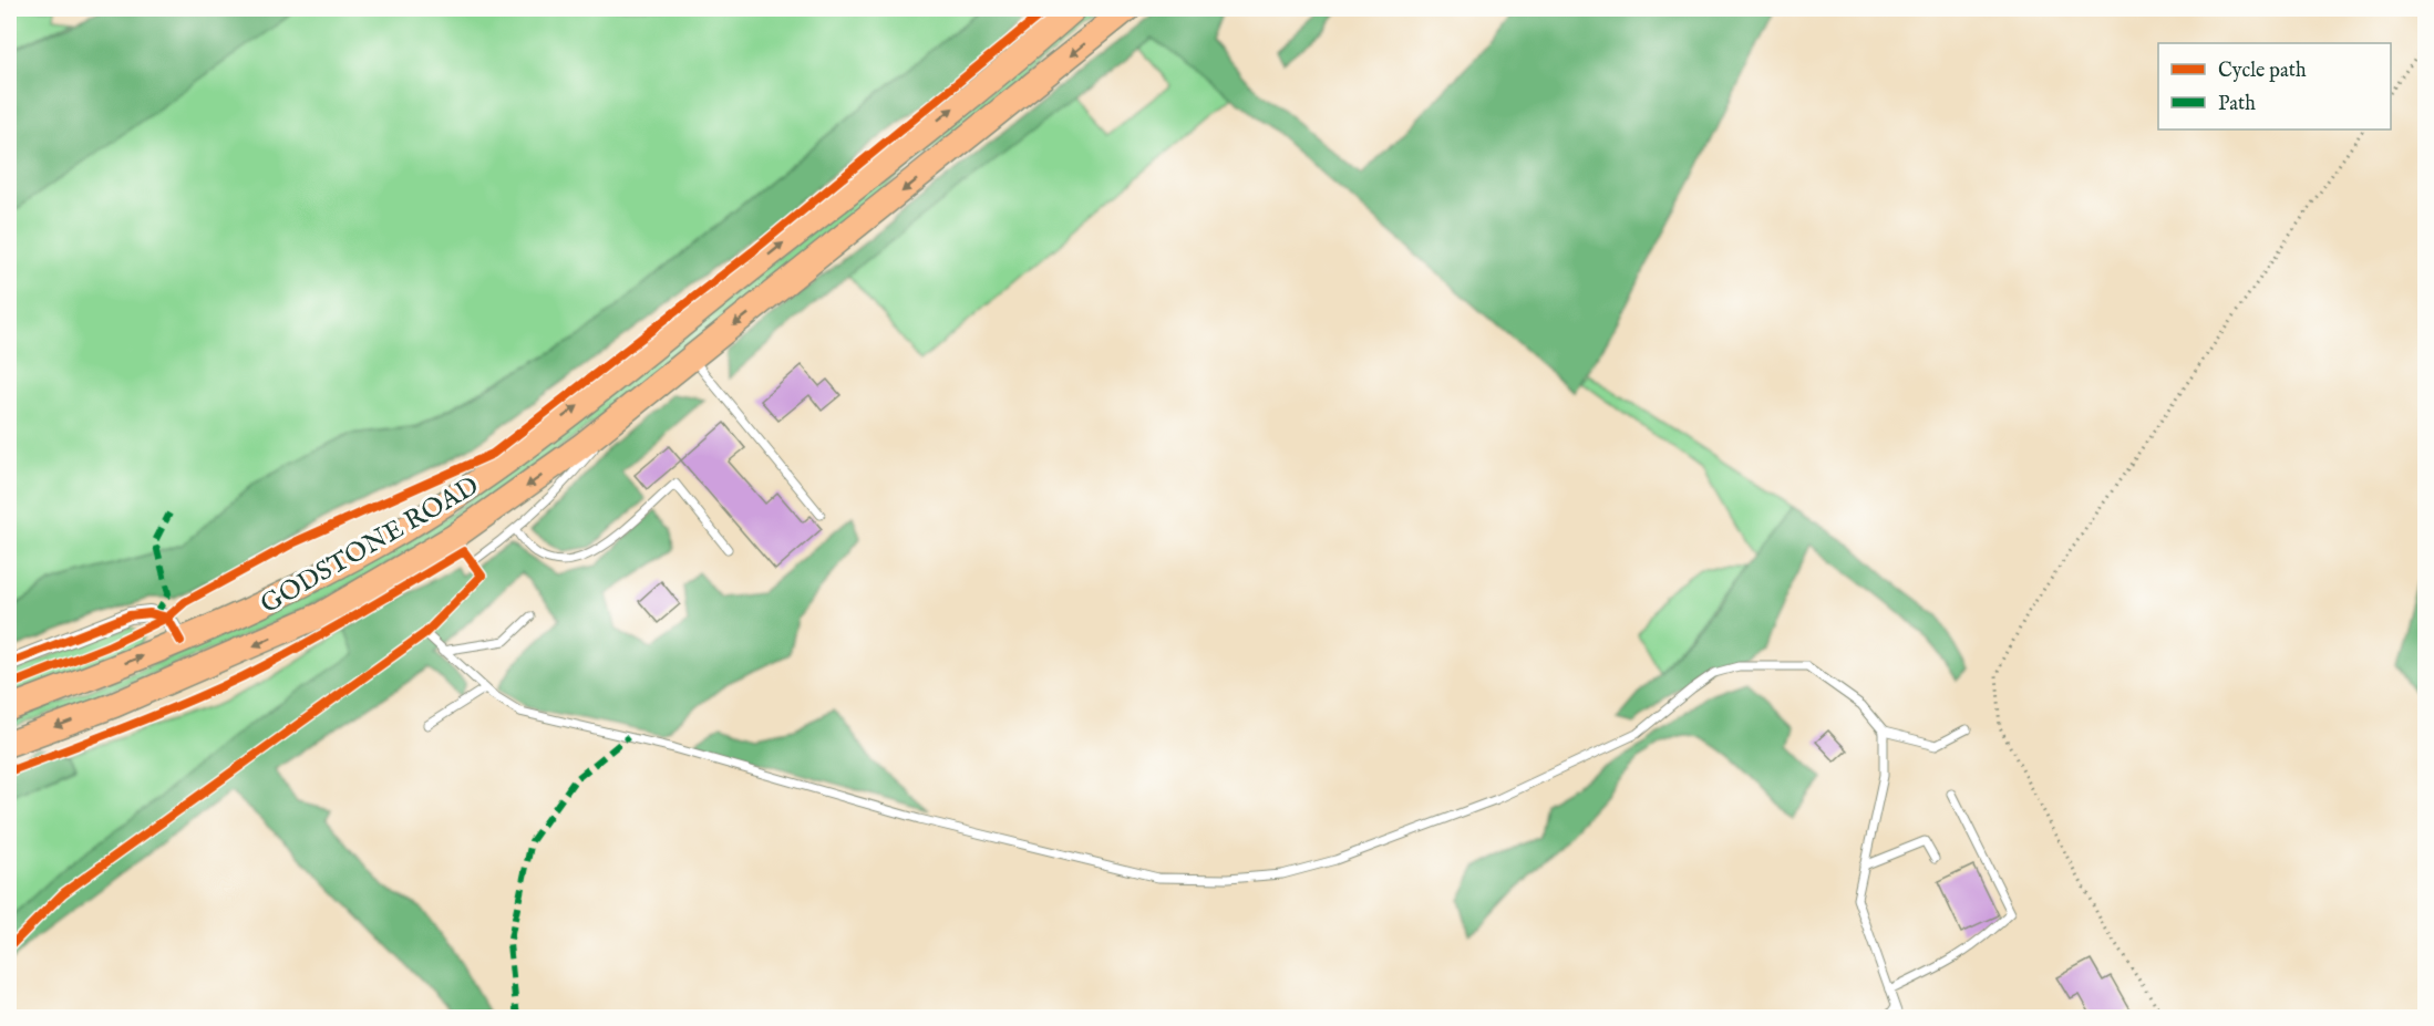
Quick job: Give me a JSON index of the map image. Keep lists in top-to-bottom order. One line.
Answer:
{"streets":{"highway":["GODSTONE ROAD"]},"legend":["Cycle path","Path"]}
